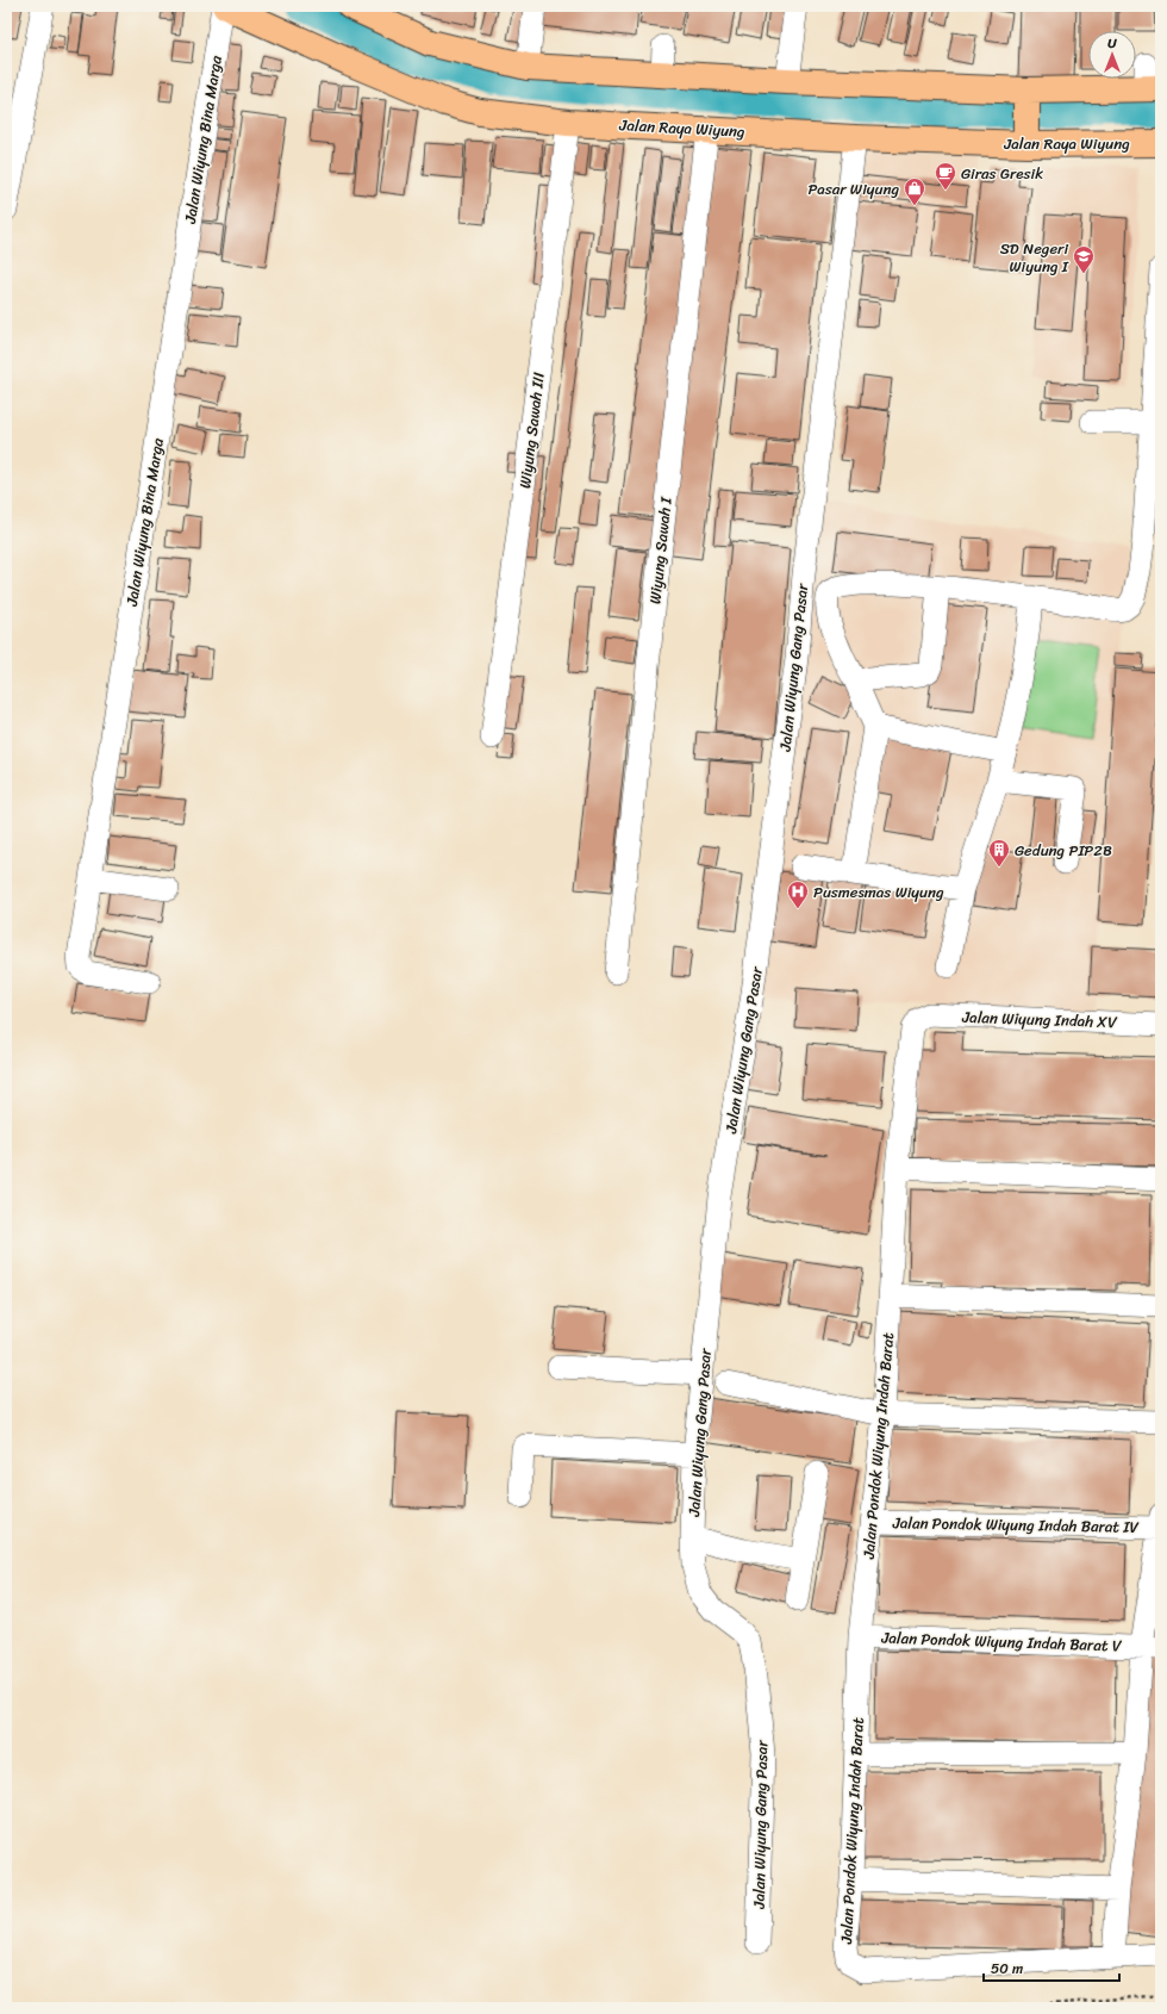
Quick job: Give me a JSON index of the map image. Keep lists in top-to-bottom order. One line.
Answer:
{"streets":{"main road":["Jalan Raya Wiyung"],"street":["Jalan Wiyung Bina Marga","Wiyung Sawah III","Wiyung Sawah I","Jalan Wiyung Gang Pasar","Jalan Wiyung Indah XV","Jalan Pondok Wiyung Indah Barat","Jalan Pondok Wiyung Indah Barat IV","Jalan Pondok Wiyung Indah Barat V"]},"crossings":[["Jalan Raya Wiyung","Jalan Wiyung Bina Marga"],["Jalan Raya Wiyung","Wiyung Sawah III"],["Jalan Raya Wiyung","Wiyung Sawah I"],["Jalan Raya Wiyung","Jalan Wiyung Gang Pasar"],["Jalan Wiyung Indah XV","Jalan Pondok Wiyung Indah Barat"],["Jalan Pondok Wiyung Indah Barat","Jalan Pondok Wiyung Indah Barat IV"],["Jalan Pondok Wiyung Indah Barat","Jalan Pondok Wiyung Indah Barat V"]],"places":{"cafe":["Giras Gresik"],"shop":["Pasar Wiyung"],"school or university":["SD Negeri Wiyung I"],"building":["Gedung PIP2B"],"hospital":["Pusmesmas Wiyung"]},"scale_bar":"50 m","north":"top"}
